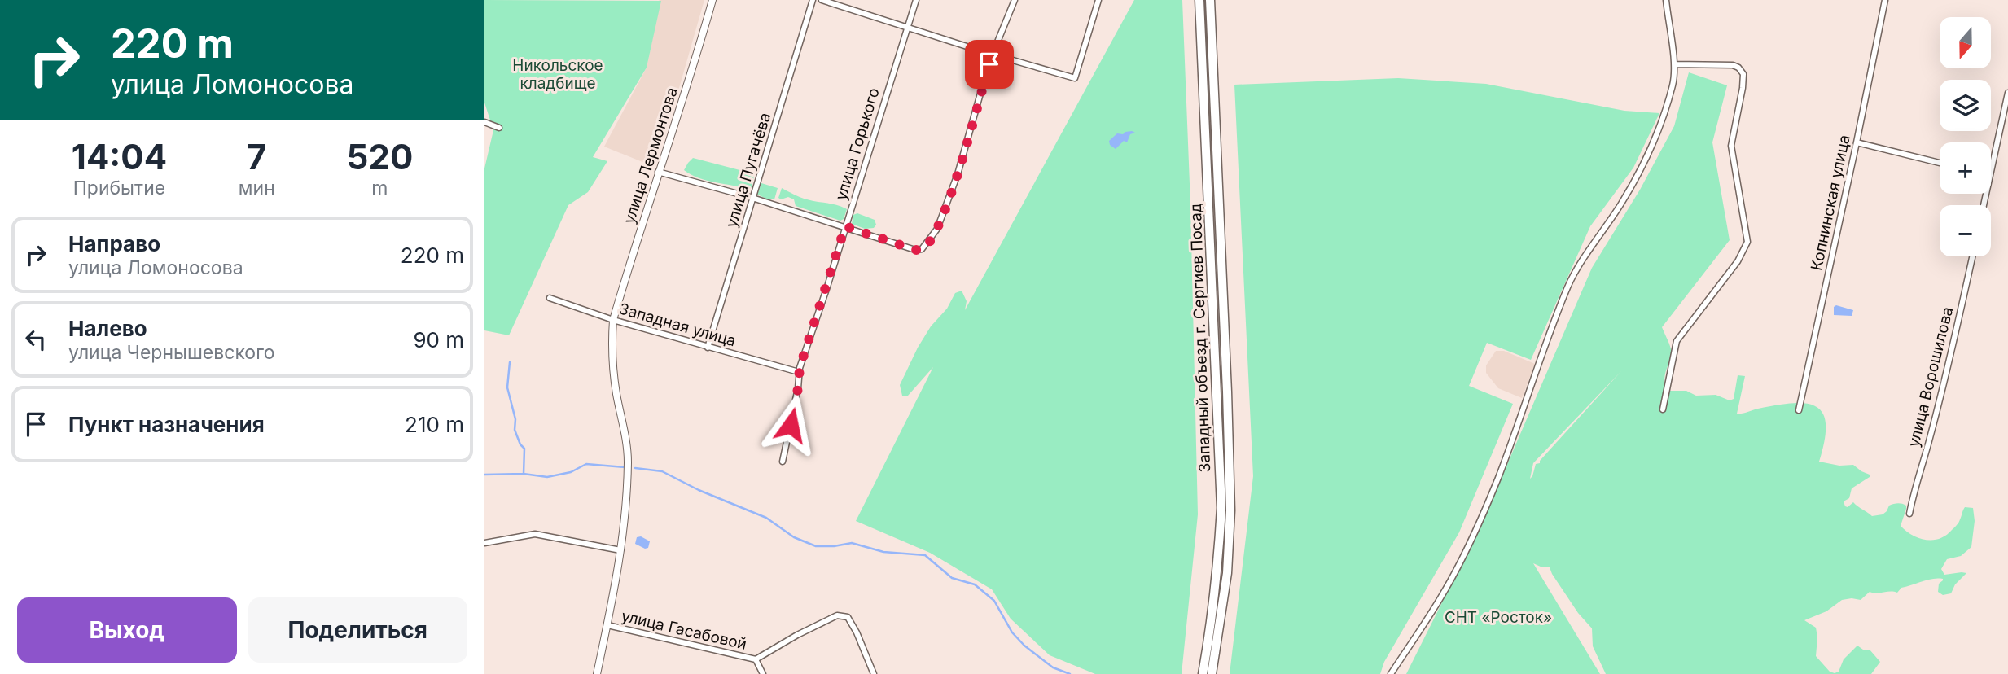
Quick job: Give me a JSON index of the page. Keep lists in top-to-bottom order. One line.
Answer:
{"streets":{"main road":["Западный объезд г. Сергиев Посад"],"street":["улица Горького","улица Лермонтова","улица Пугачёва","Копнинская улица","Западная улица","улица Ворошилова","улица Гасабовой"]},"crossings":[["улица Горького","Западная улица"],["улица Лермонтова","Западная улица"],["улица Лермонтова","улица Гасабовой"],["улица Пугачёва","Западная улица"]],"parks":["Никольское кладбище","СНТ «Росток»"],"north":"bottom","page":{"turn":["220 m","улица Ломоносова"],"map_buttons":["+","−"],"eta":["14:04","Прибытие","7","мин","520","m"],"list":[{"name":"Направо","note":"улица Ломоносова","value":"220 m"},{"name":"Налево","note":"улица Чернышевского","value":"90 m"},{"name":"Пункт назначения","value":"210 m"}],"buttons":["Выход","Поделиться"]}}
